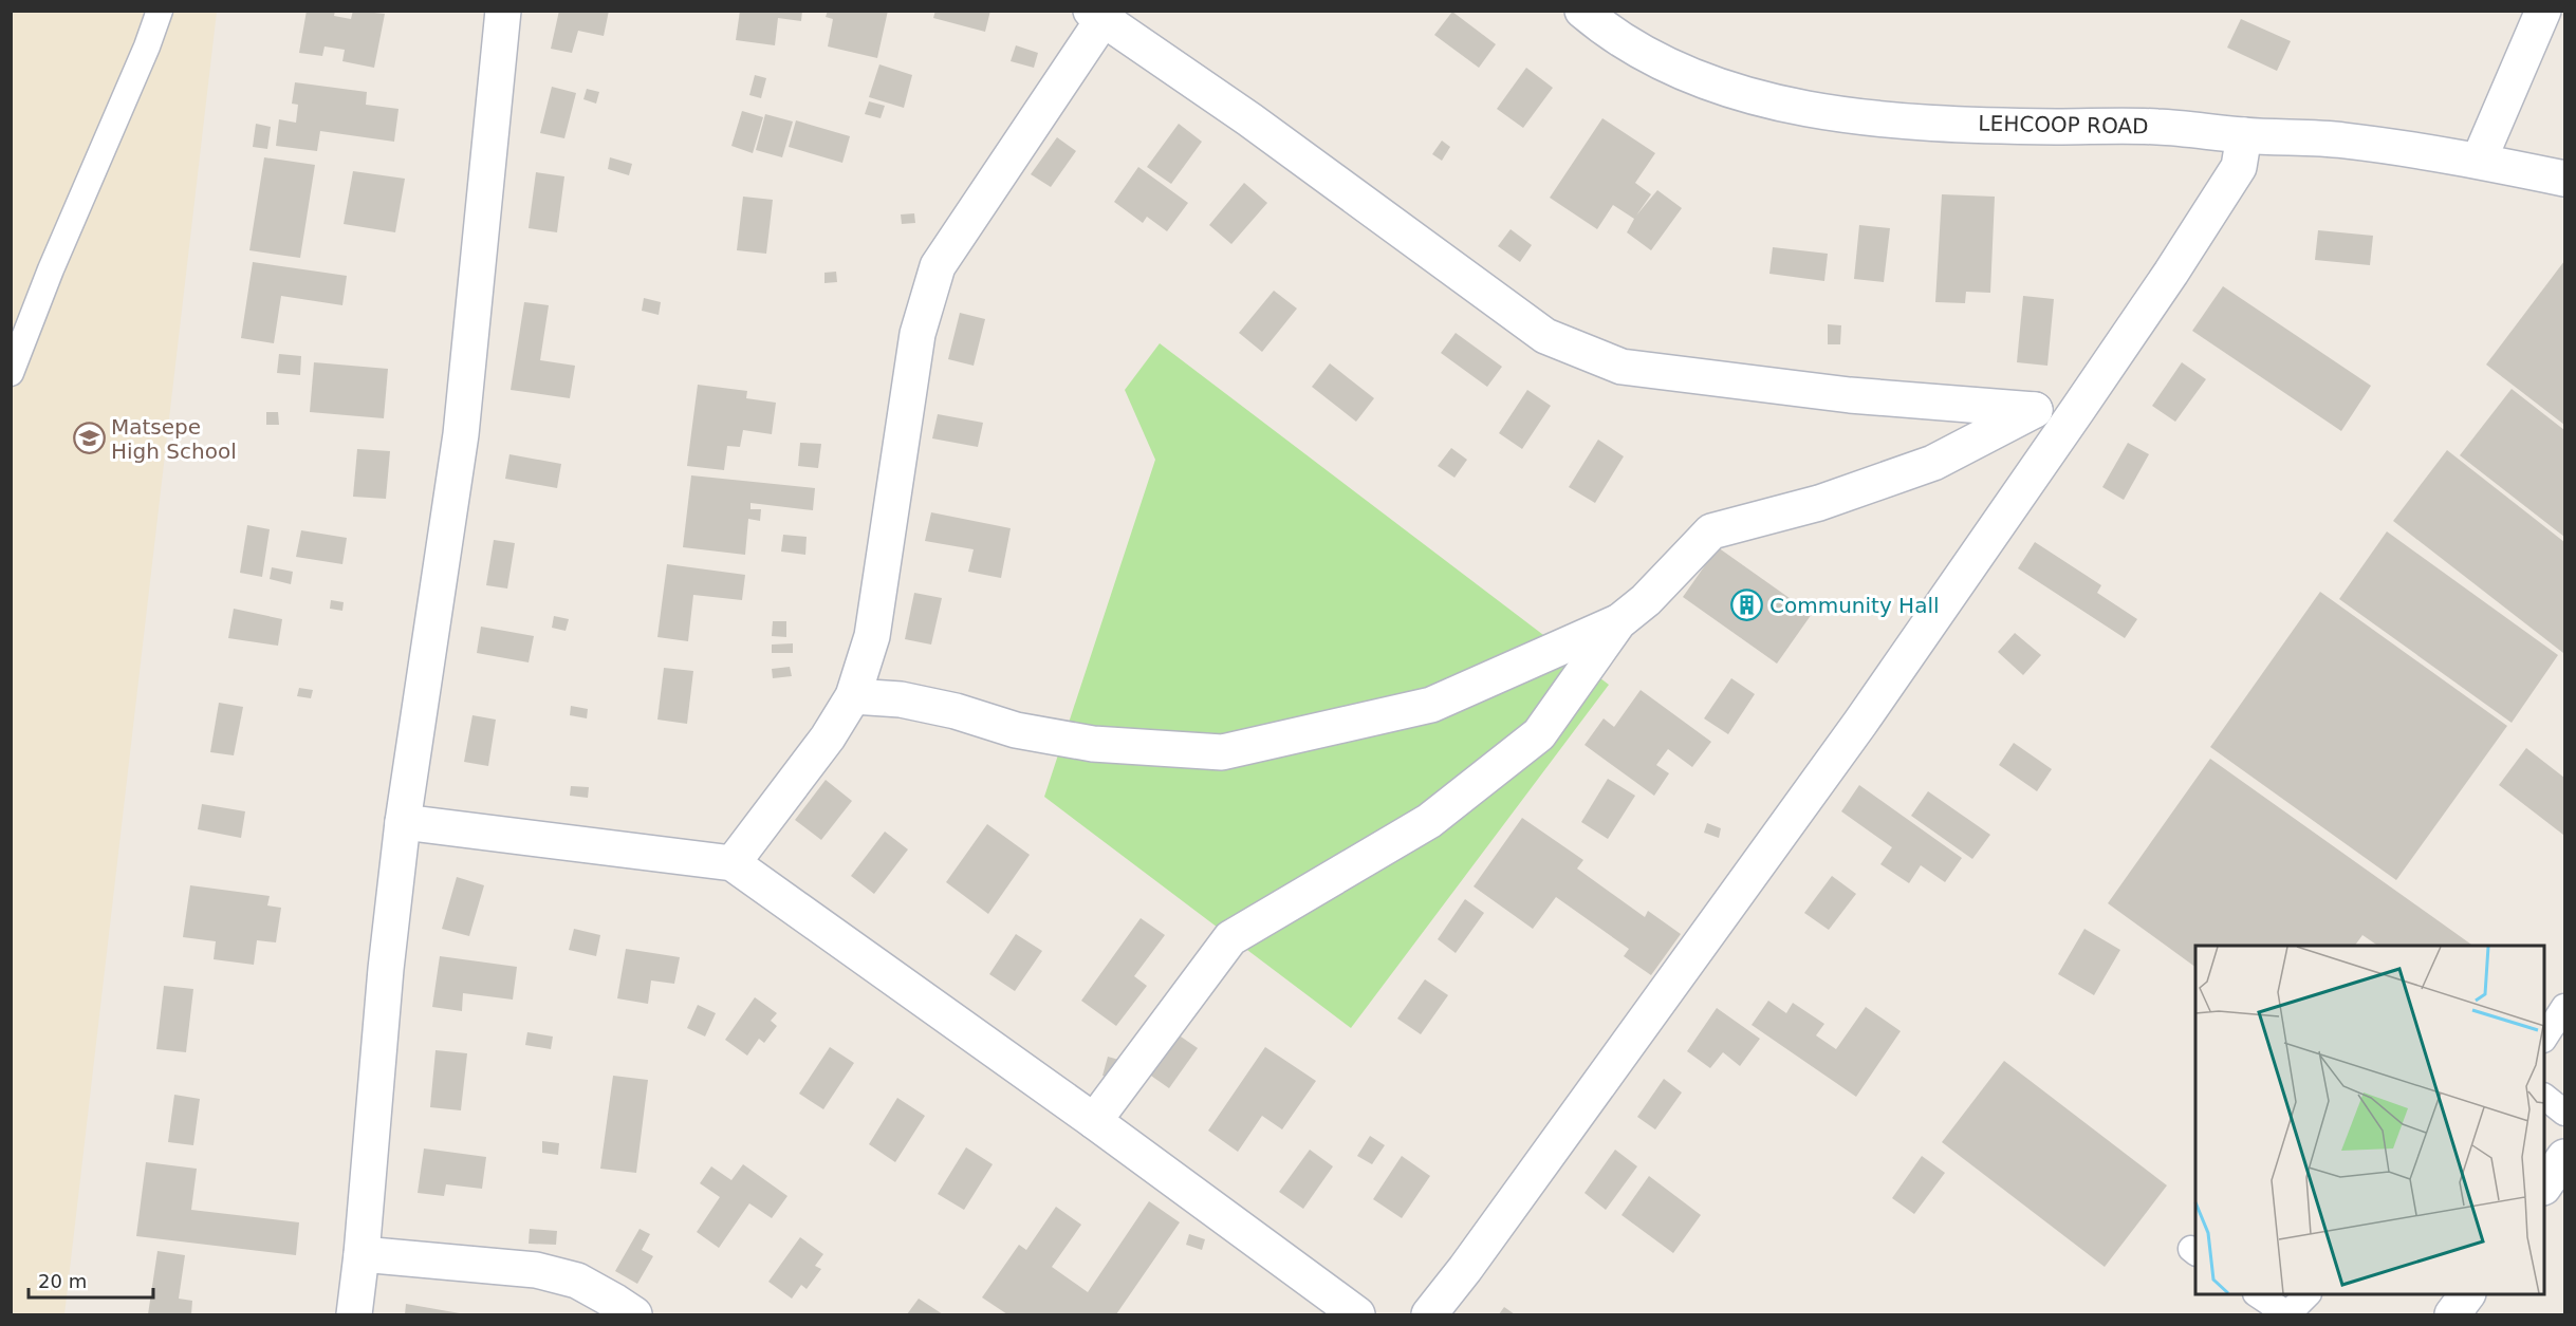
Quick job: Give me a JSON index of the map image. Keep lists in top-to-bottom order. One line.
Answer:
{"streets":{"street":["LEHCOOP ROAD"]},"places":{"school or university":["Matsepe High School"],"building":["Community Hall"]},"scale_bar":"20 m"}
